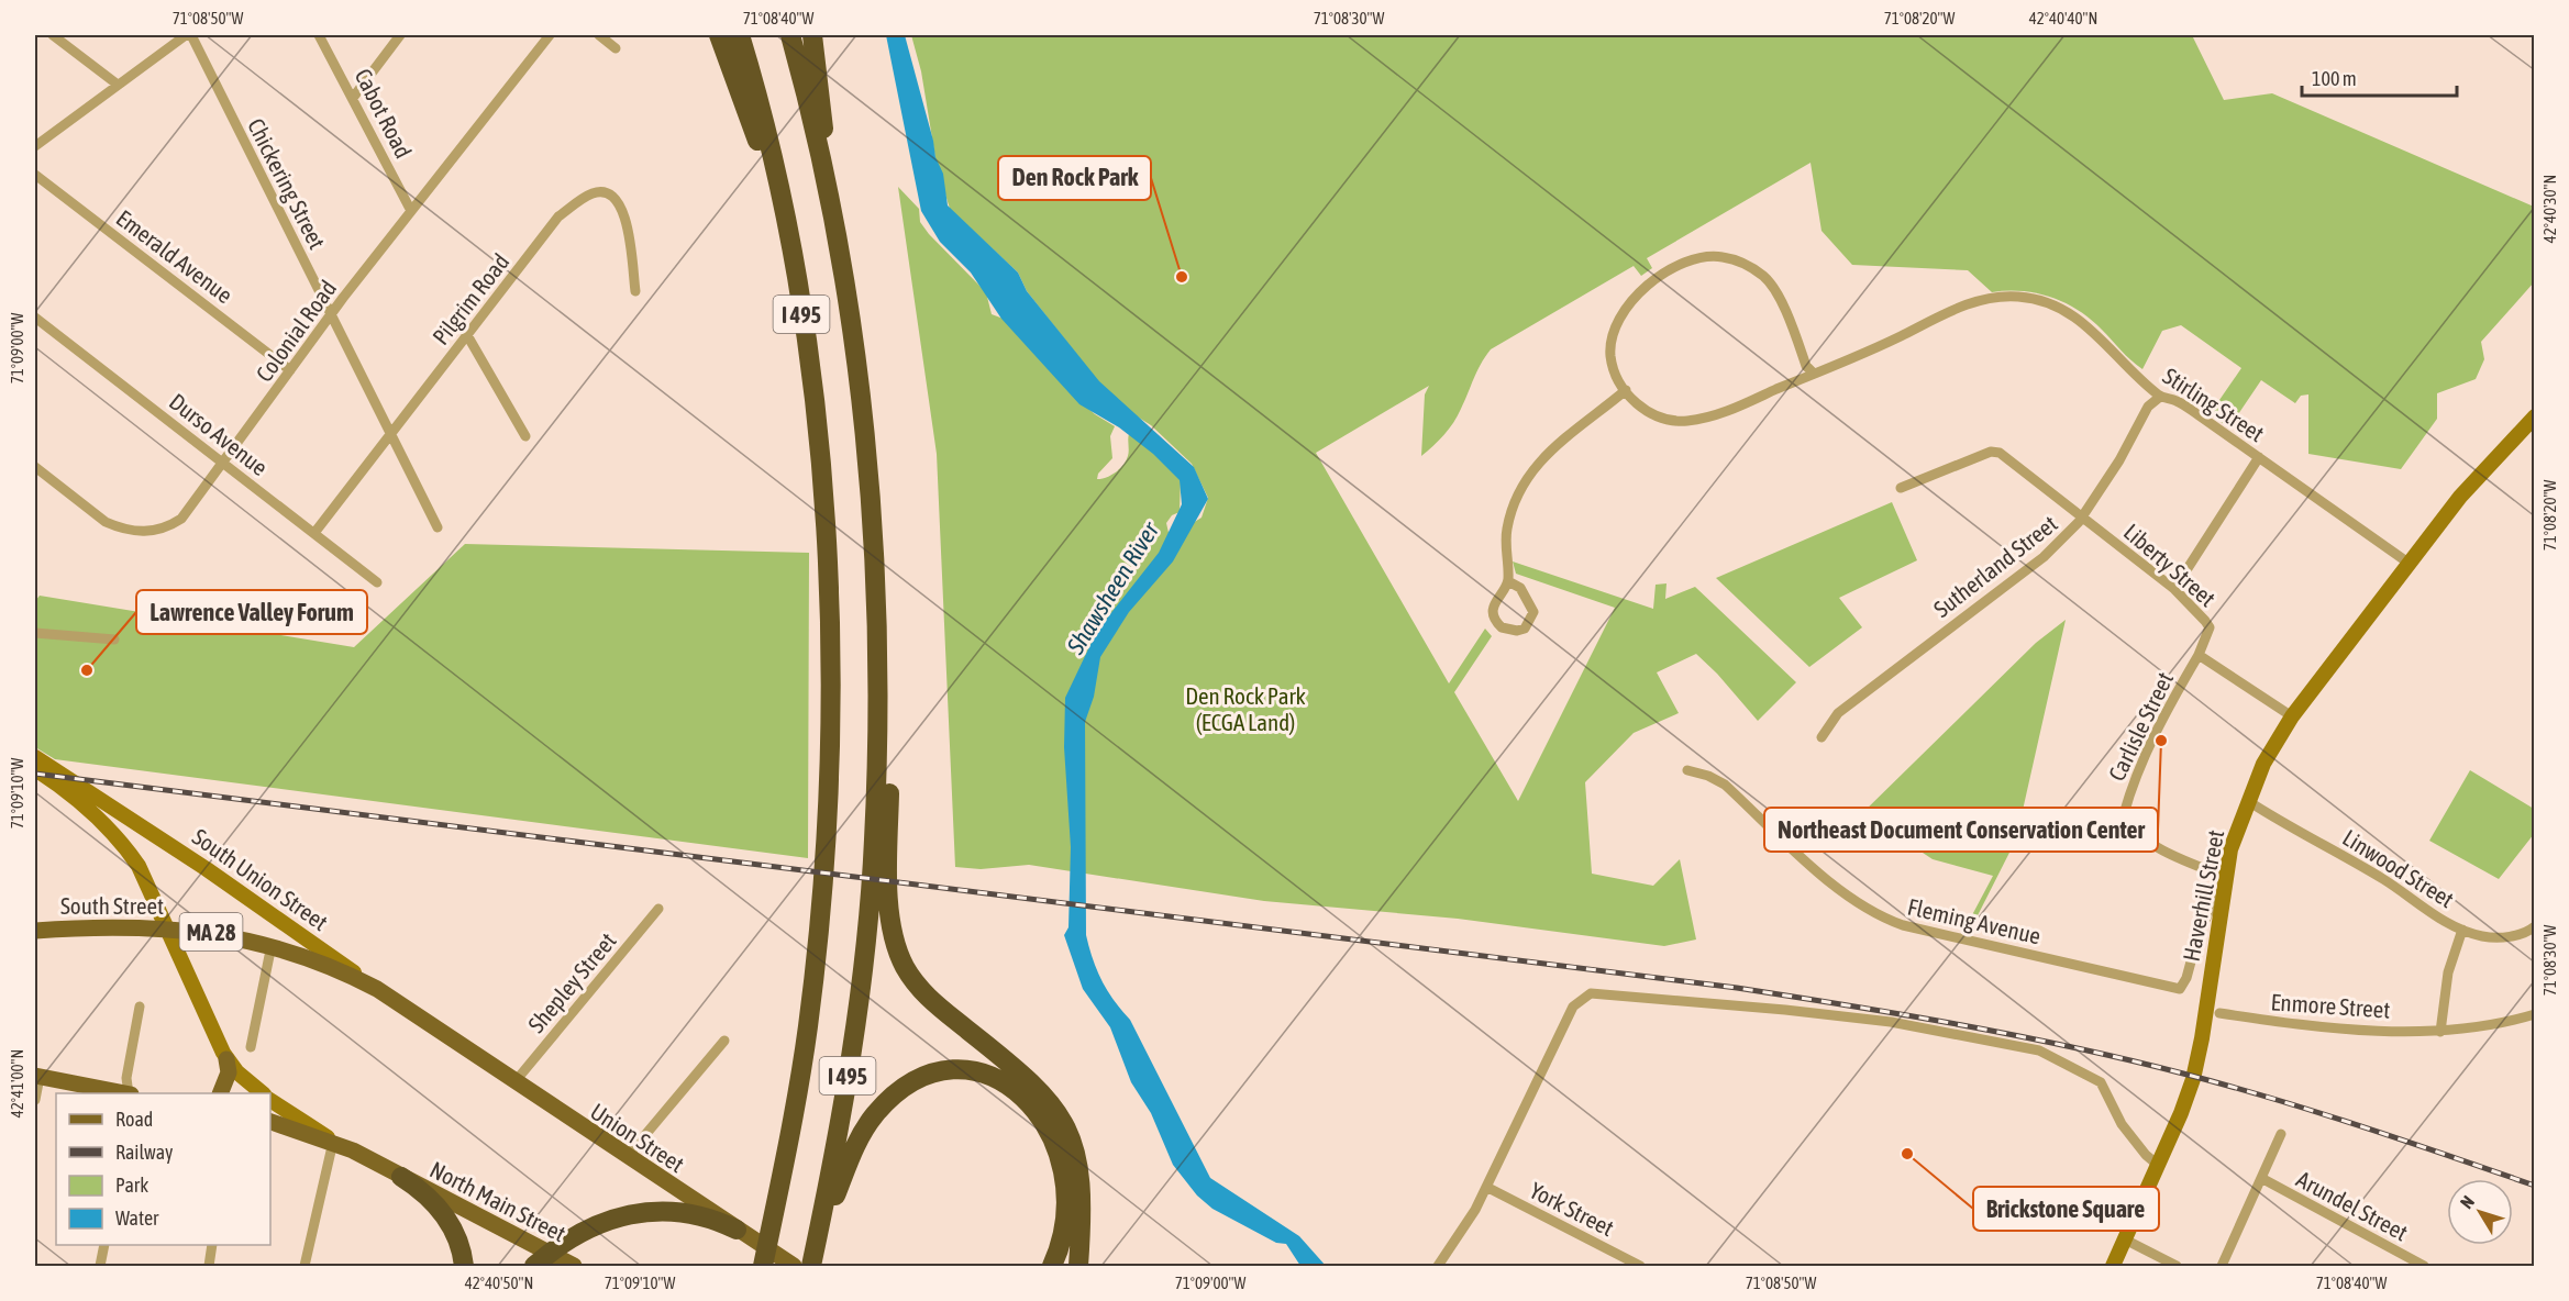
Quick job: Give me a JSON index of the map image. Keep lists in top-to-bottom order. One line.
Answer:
{"streets":{"highway":["I 495"],"main road":["South Union Street","Haverhill Street","South Street","MA 28","Union Street","North Main Street"],"street":["Cabot Road","Chickering Street","Emerald Avenue","Pilgrim Road","Colonial Road","Stirling Street","Durso Avenue","Liberty Street","Sutherland Street","Carlisle Street","Linwood Street","Fleming Avenue","Shepley Street","Enmore Street","Arundel Street","York Street"]},"crossings":[["Cabot Road","Colonial Road"],["Chickering Street","Pilgrim Road"],["Chickering Street","Colonial Road"],["Emerald Avenue","Colonial Road"],["Pilgrim Road","Durso Avenue"],["Colonial Road","Durso Avenue"],["Stirling Street","Sutherland Street"],["Stirling Street","Haverhill Street"],["Liberty Street","Sutherland Street"],["Liberty Street","Carlisle Street"],["Carlisle Street","Haverhill Street"],["Carlisle Street","Fleming Avenue"],["Linwood Street","Haverhill Street"],["South Union Street","South Street"],["South Union Street","Union Street"],["Haverhill Street","Fleming Avenue"],["Shepley Street","Union Street"]],"water":["Shawsheen River"],"parks":["Den Rock Park (ECGA Land)"],"places":["Den Rock Park","Lawrence Valley Forum","Northeast Document Conservation Center","Brickstone Square"],"legend":["Road","Railway","Park","Water"],"scale_bar":"100 m","north":"top left","coordinates":["71°08'50\"W","71°08'40\"W","71°08'30\"W","71°08'20\"W","42°40'40\"N","42°40'30\"N","71°09'00\"W","71°09'10\"W","42°41'00\"N","42°40'50\"N"]}
